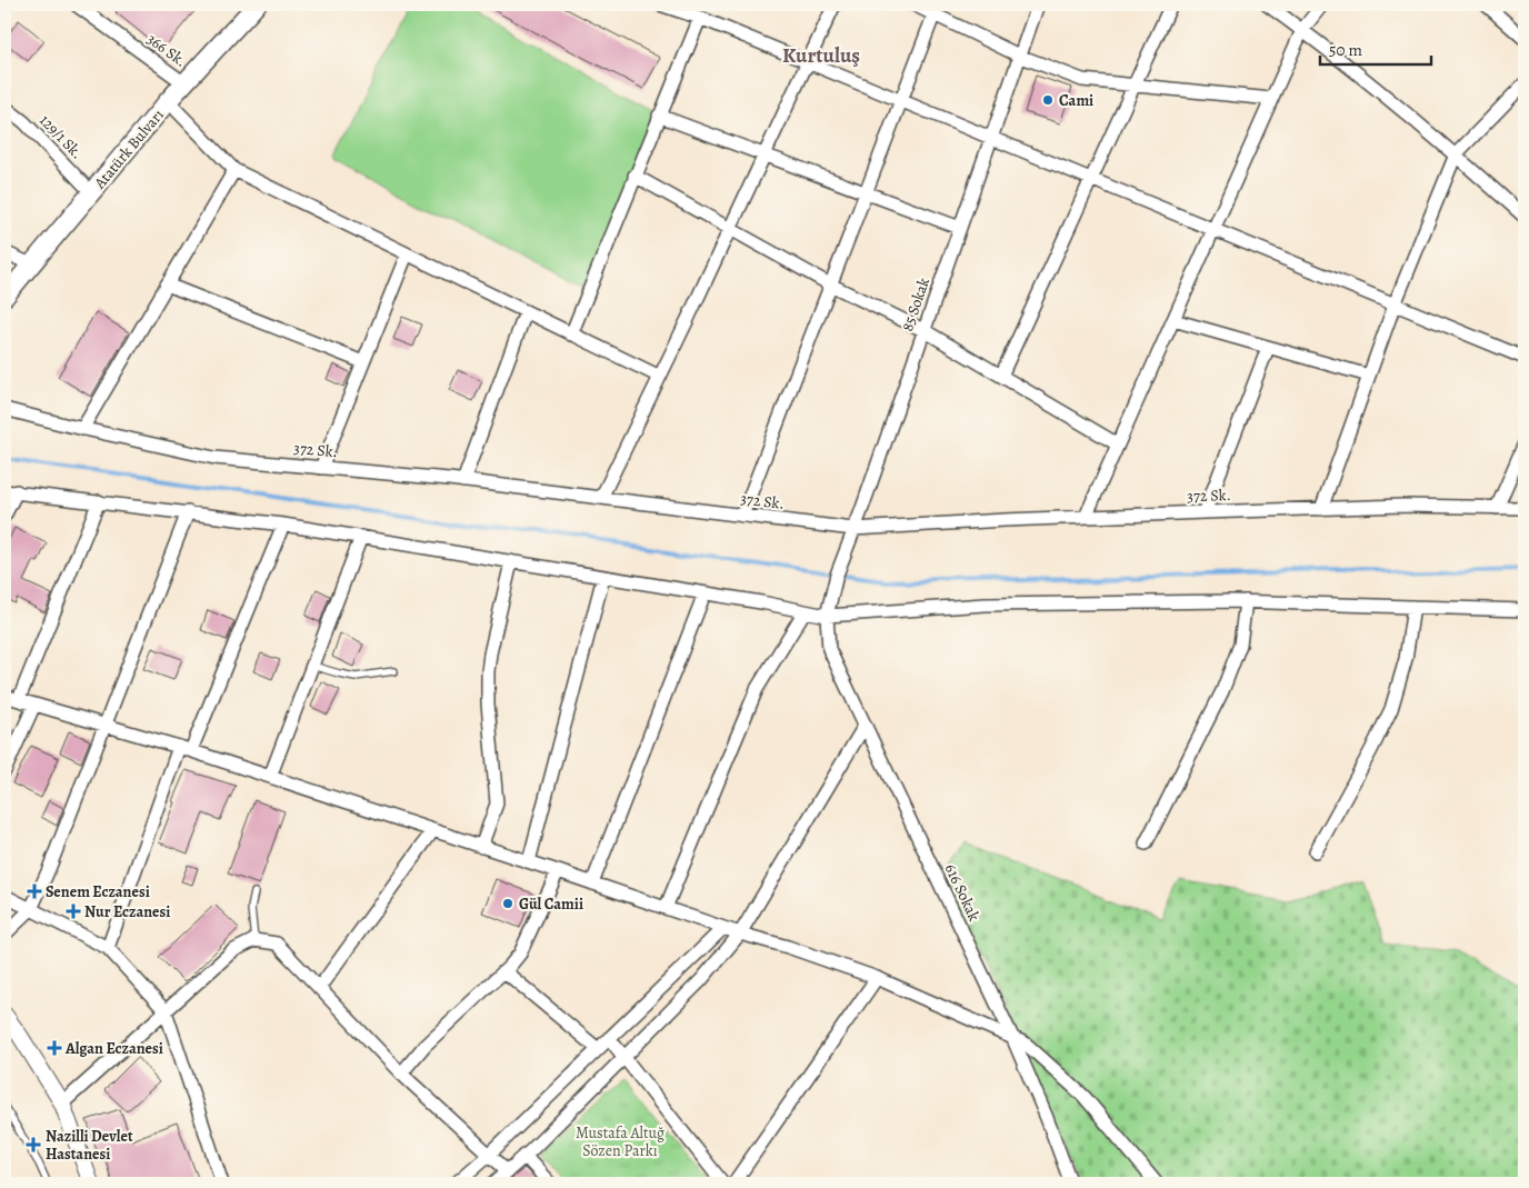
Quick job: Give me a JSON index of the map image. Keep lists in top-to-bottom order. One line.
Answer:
{"streets":{"main road":["Atatürk Bulvarı"],"street":["366 Sk.","129/1 Sk.","85 Sokak","372 Sk.","616 Sokak"]},"crossings":[["366 Sk.","Atatürk Bulvarı"],["129/1 Sk.","Atatürk Bulvarı"],["85 Sokak","372 Sk."],["85 Sokak","616 Sokak"]],"districts":["Kurtuluş"],"parks":["Mustafa Altuğ Sözen Parkı"],"places":{"other":["Cami","Gül Camii"],"health":["Senem Eczanesi","Nur Eczanesi","Algan Eczanesi","Nazilli Devlet Hastanesi"]},"scale_bar":"50 m"}
